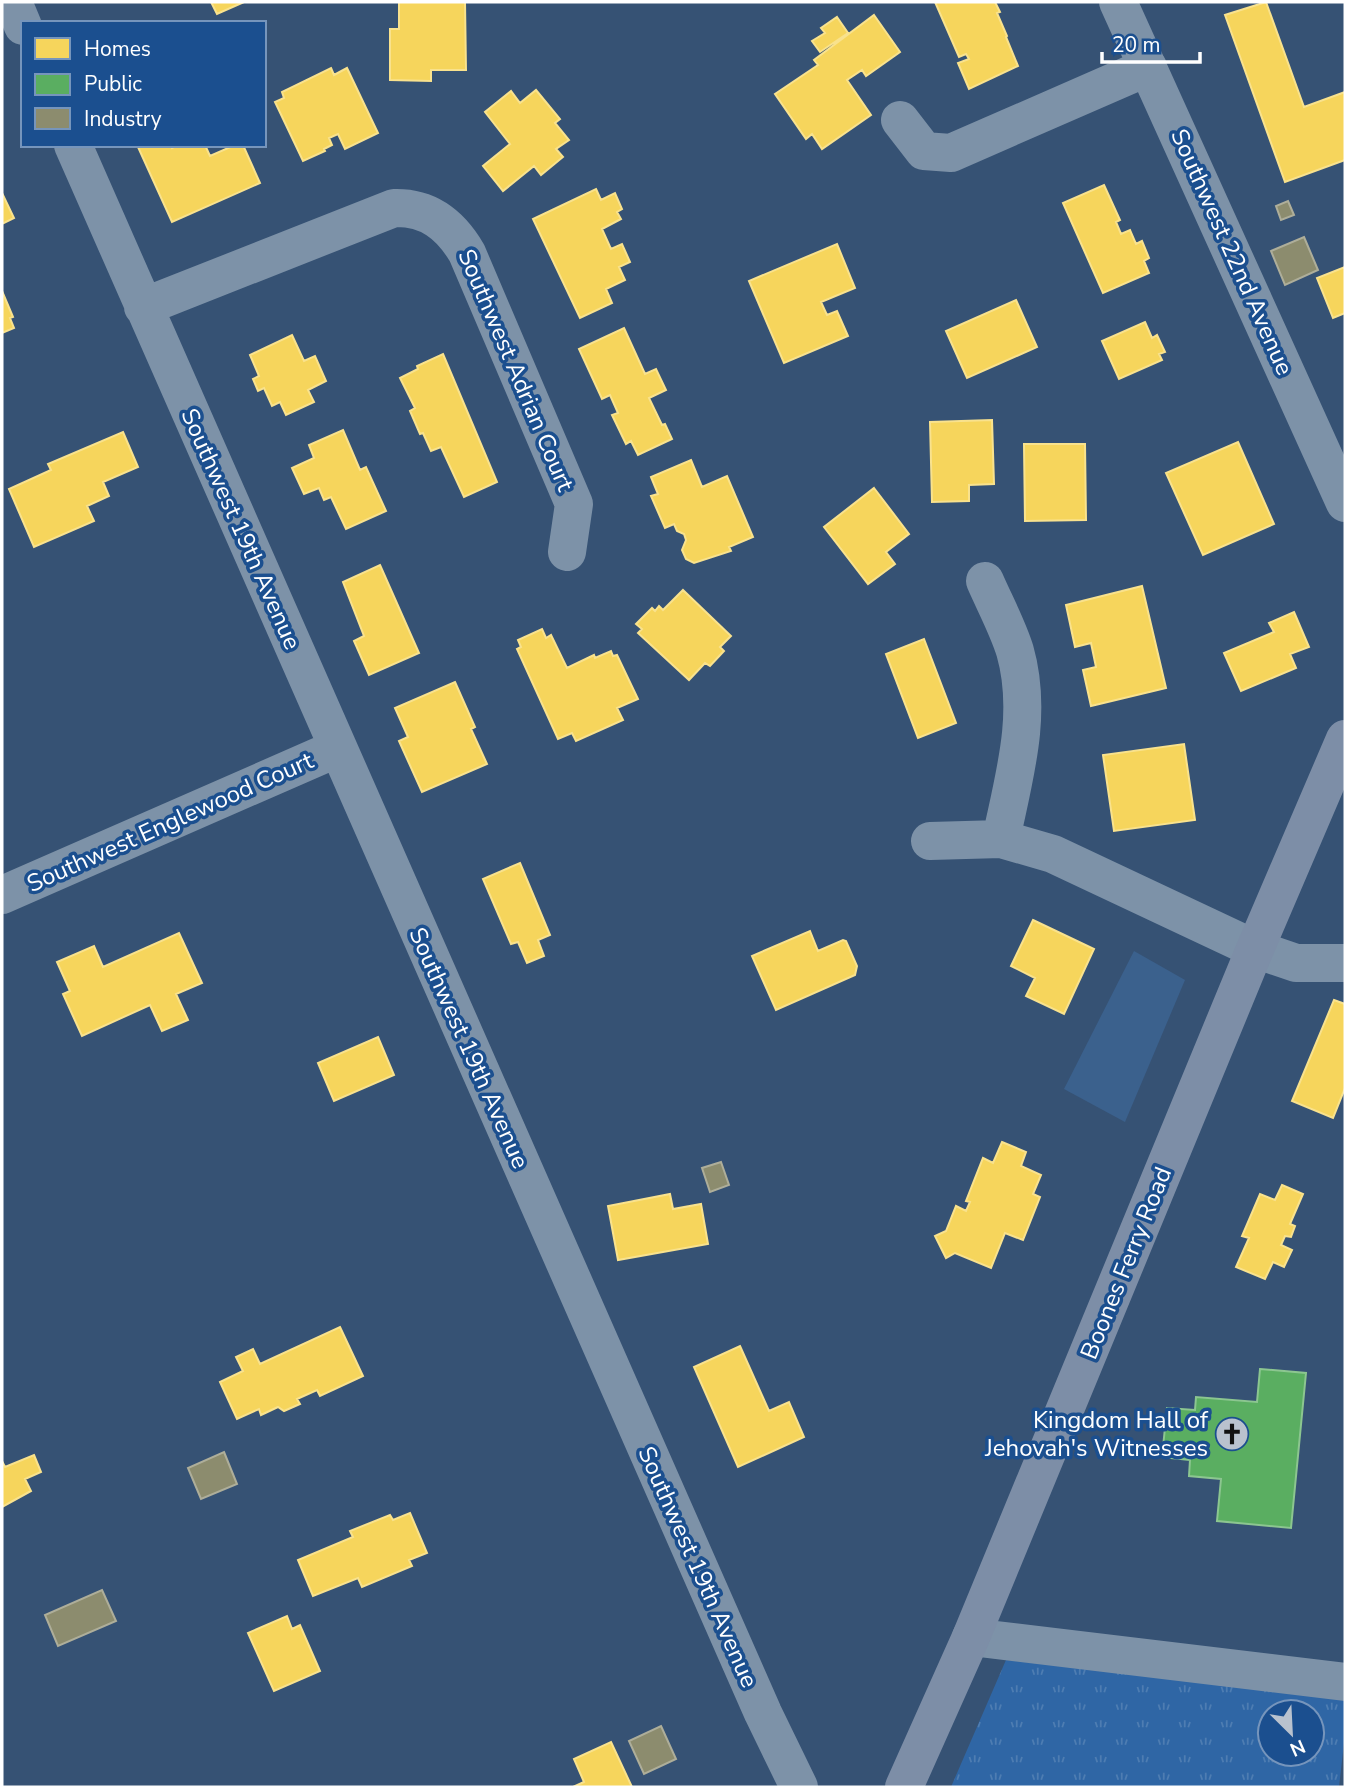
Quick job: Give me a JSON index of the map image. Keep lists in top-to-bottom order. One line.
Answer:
{"streets":{"main road":["Boones Ferry Road"],"street":["Southwest 22nd Avenue","Southwest Adrian Court","Southwest 19th Avenue","Southwest Englewood Court"]},"crossings":[["Southwest Adrian Court","Southwest 19th Avenue"],["Southwest 19th Avenue","Southwest Englewood Court"]],"places":{"church":["Kingdom Hall of Jehovah's Witnesses"]},"legend":["Homes","Public","Industry"],"scale_bar":"20 m","north":"bottom right"}
